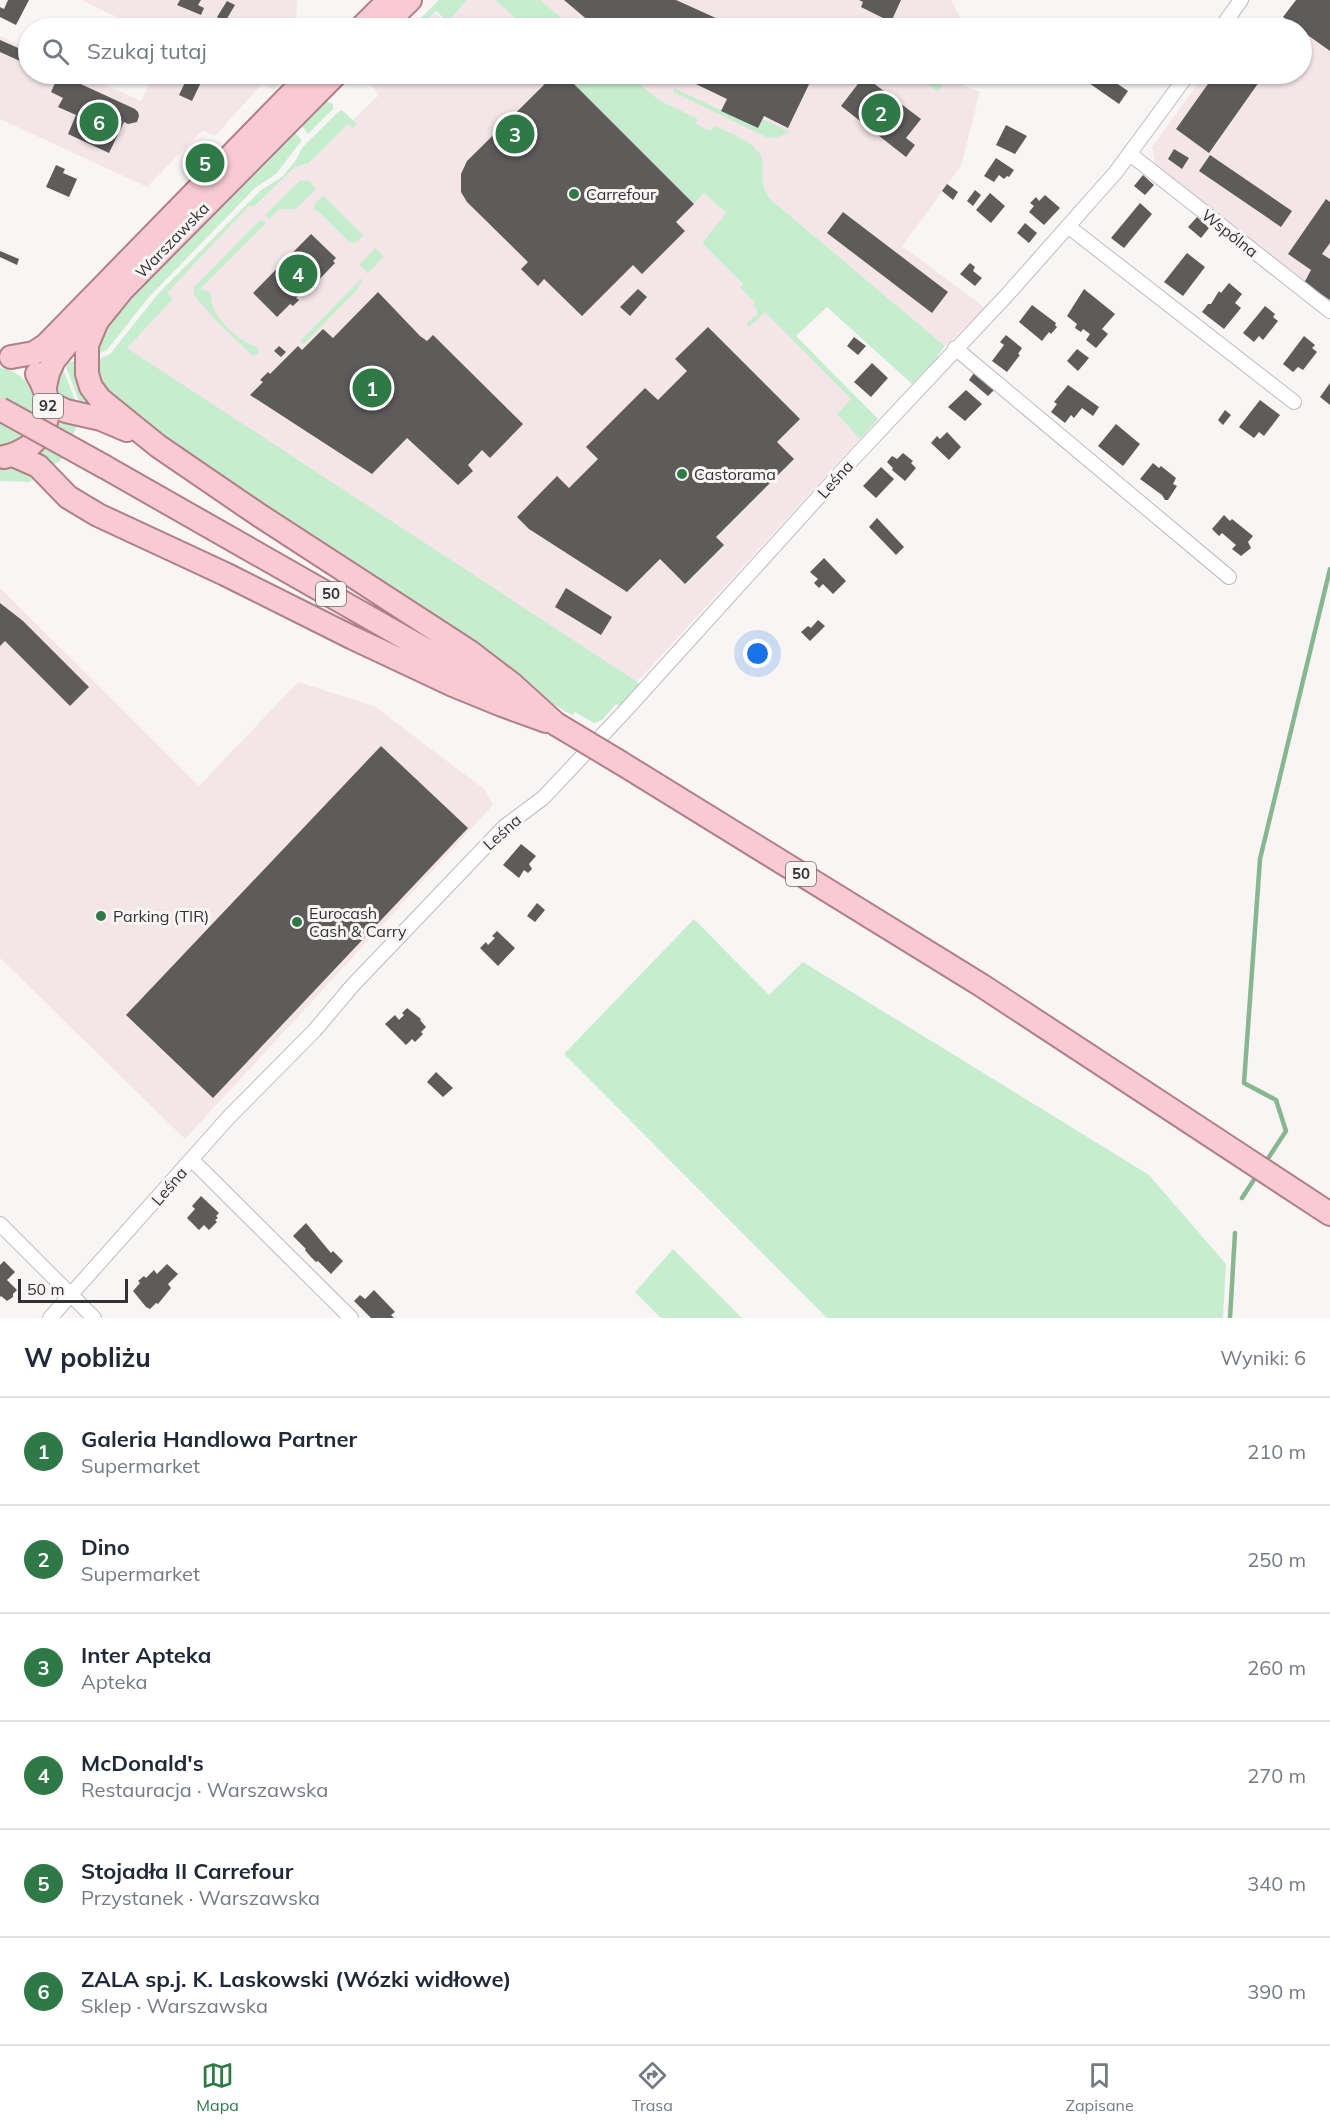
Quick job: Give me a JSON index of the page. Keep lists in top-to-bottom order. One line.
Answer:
{"streets":{"main road":["Warszawska","92","50"],"street":["Wspólna","Leśna"]},"crossings":[["Wspólna","Leśna"],["Warszawska","92"]],"places":["Carrefour","Castorama","Parking (TIR)","Eurocash Cash & Carry"],"scale_bar":"50 m","page":{"search":"Szukaj tutaj","pins":["2","6","3","5","4","1"],"scale":"50 m","heading":["W pobliżu","Wyniki: 6"],"list":[{"mark":"1","name":"Galeria Handlowa Partner","note":"Supermarket","value":"210 m"},{"mark":"2","name":"Dino","note":"Supermarket","value":"250 m"},{"mark":"3","name":"Inter Apteka","note":"Apteka","value":"260 m"},{"mark":"4","name":"McDonald's","note":"Restauracja · Warszawska","value":"270 m"},{"mark":"5","name":"Stojadła II Carrefour","note":"Przystanek · Warszawska","value":"340 m"},{"mark":"6","name":"ZALA sp.j. K. Laskowski (Wózki widłowe)","note":"Sklep · Warszawska","value":"390 m"}],"nav":["Mapa","Trasa","Zapisane"]}}
